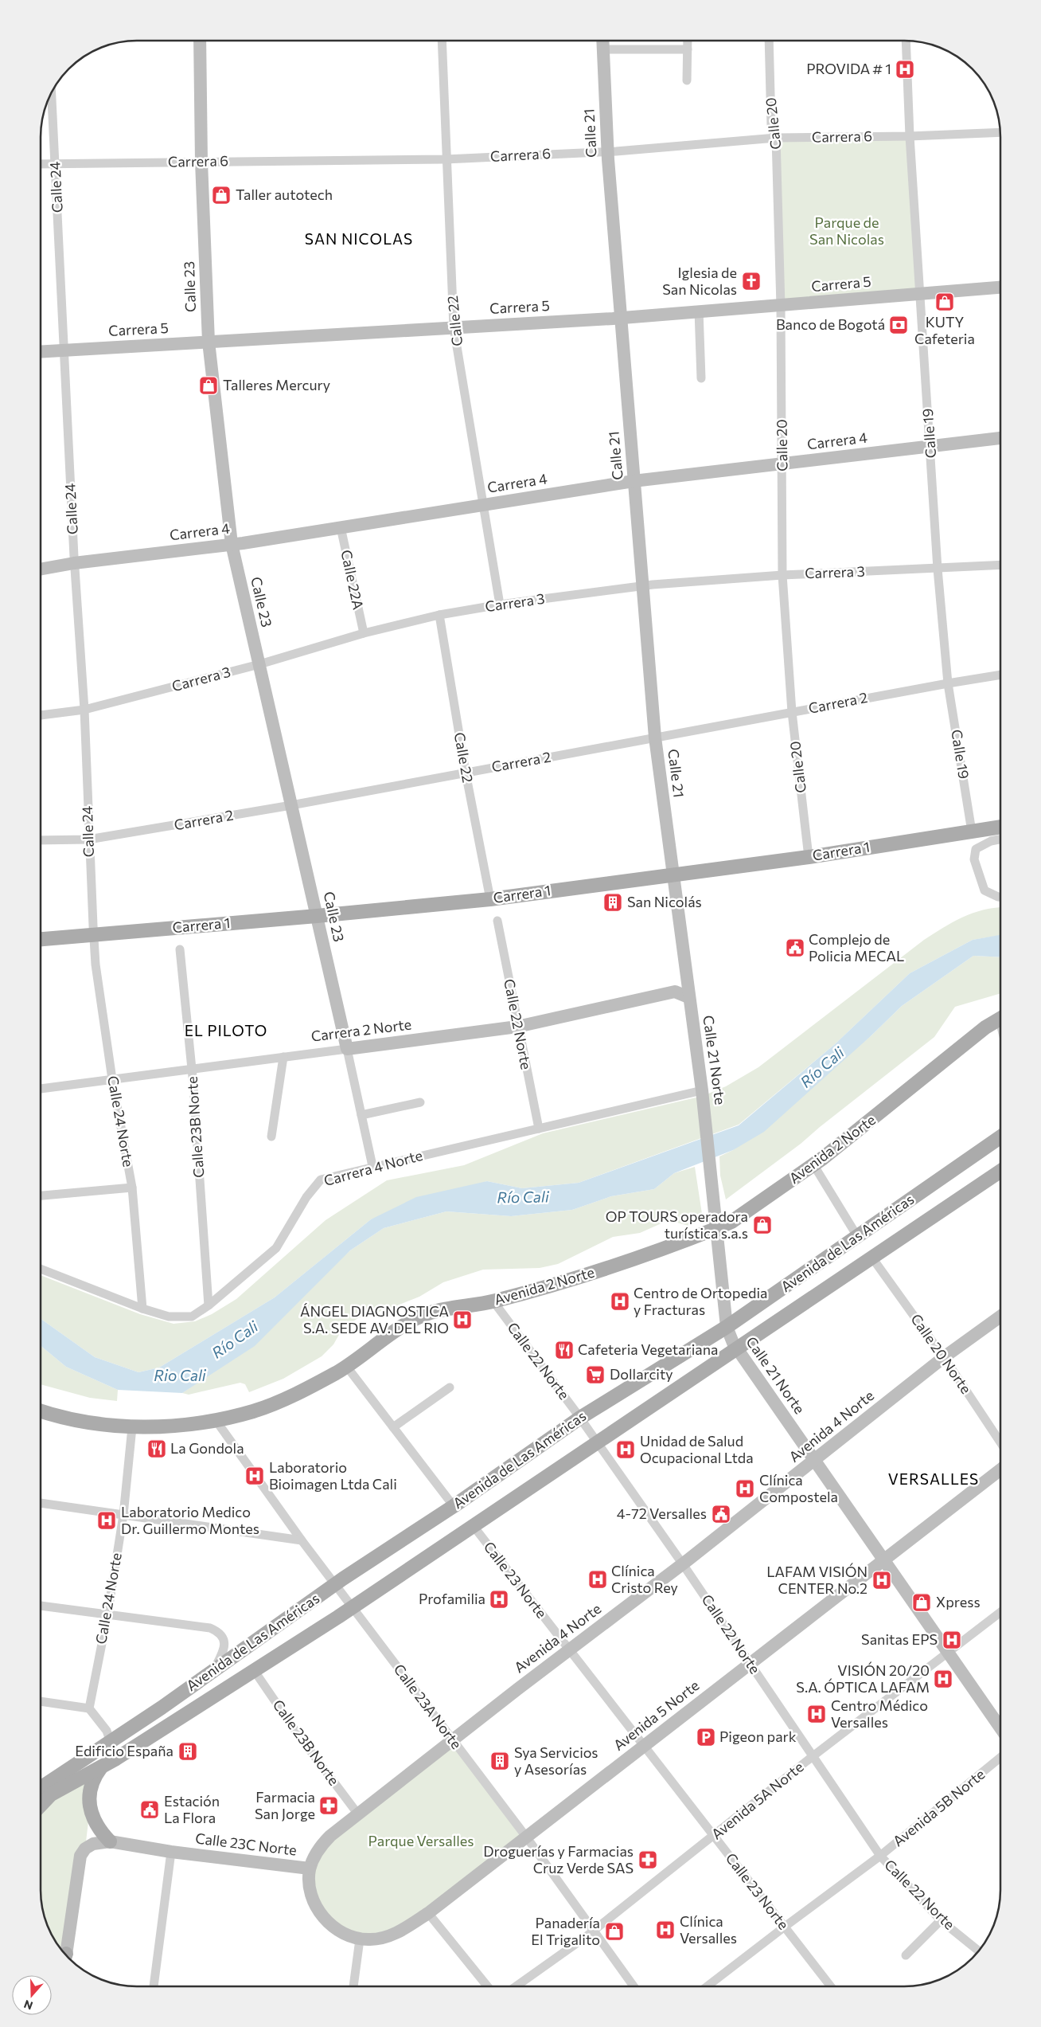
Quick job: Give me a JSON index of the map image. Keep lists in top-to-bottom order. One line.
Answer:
{"streets":{"main road":["Calle 21","Carrera 5","Calle 23","Carrera 4","Carrera 1","Carrera 2 Norte","Calle 21 Norte","Avenida 2 Norte","Avenida de Las Américas","Avenida 4 Norte","Avenida 5 Norte","Calle 23C Norte"],"street":["Calle 20","Carrera 6","Calle 24","Calle 22","Calle 19","Carrera 3","Calle 22A","Carrera 2","Calle 22 Norte","Calle 24 Norte","Calle 23B Norte","Carrera 4 Norte","Calle 20 Norte","Calle 23 Norte","Calle 23A Norte","Avenida 5A Norte","Avenida 5B Norte"]},"crossings":[["Calle 20","Carrera 6"],["Calle 20","Carrera 5"],["Calle 20","Carrera 4"],["Calle 20","Carrera 3"],["Calle 20","Carrera 2"],["Calle 20","Carrera 1"],["Calle 21","Carrera 6"],["Calle 21","Carrera 5"],["Calle 21","Carrera 4"],["Calle 21","Carrera 3"],["Calle 21","Carrera 2"],["Calle 21","Carrera 1"],["Calle 21","Calle 21 Norte"],["Carrera 6","Calle 24"],["Carrera 6","Calle 23"],["Carrera 6","Calle 22"],["Carrera 6","Calle 19"],["Calle 24","Carrera 5"],["Calle 24","Carrera 4"],["Calle 24","Carrera 3"],["Calle 24","Carrera 2"],["Calle 24","Carrera 1"],["Calle 24","Calle 24 Norte"],["Carrera 5","Calle 23"],["Carrera 5","Calle 22"],["Carrera 5","Calle 19"],["Calle 23","Carrera 4"],["Calle 23","Carrera 3"],["Calle 23","Carrera 2"],["Calle 23","Carrera 1"],["Calle 23","Carrera 2 Norte"],["Calle 23","Carrera 4 Norte"],["Calle 22","Carrera 4"],["Calle 22","Carrera 3"],["Calle 22","Carrera 2"],["Calle 22","Carrera 1"],["Calle 19","Carrera 4"],["Calle 19","Carrera 3"],["Calle 19","Carrera 2"],["Calle 19","Carrera 1"],["Carrera 4","Calle 22A"],["Carrera 3","Calle 22A"],["Carrera 1","Calle 21 Norte"],["Carrera 1","Calle 24 Norte"],["Calle 22 Norte","Carrera 2 Norte"],["Calle 22 Norte","Avenida 2 Norte"],["Calle 22 Norte","Carrera 4 Norte"],["Calle 22 Norte","Avenida de Las Américas"],["Calle 22 Norte","Avenida 4 Norte"],["Calle 22 Norte","Avenida 5 Norte"],["Calle 22 Norte","Avenida 5A Norte"],["Calle 22 Norte","Avenida 5B Norte"],["Carrera 2 Norte","Calle 24 Norte"],["Carrera 2 Norte","Calle 23B Norte"],["Calle 21 Norte","Avenida 2 Norte"],["Calle 21 Norte","Carrera 4 Norte"],["Calle 21 Norte","Avenida de Las Américas"],["Calle 21 Norte","Avenida 4 Norte"],["Calle 21 Norte","Avenida 5 Norte"],["Calle 21 Norte","Avenida 5A Norte"],["Calle 24 Norte","Avenida 2 Norte"],["Calle 24 Norte","Carrera 4 Norte"],["Calle 23B Norte","Carrera 4 Norte"],["Calle 23B Norte","Avenida de Las Américas"],["Calle 23B Norte","Avenida 4 Norte"],["Avenida 2 Norte","Calle 23A Norte"],["Avenida de Las Américas","Calle 20 Norte"],["Avenida de Las Américas","Calle 23 Norte"],["Avenida de Las Américas","Calle 23A Norte"],["Calle 20 Norte","Avenida 4 Norte"],["Avenida 4 Norte","Calle 23 Norte"],["Avenida 4 Norte","Calle 23A Norte"],["Avenida 4 Norte","Calle 23C Norte"],["Calle 23 Norte","Avenida 5 Norte"],["Calle 23 Norte","Avenida 5A Norte"],["Calle 23 Norte","Avenida 5B Norte"],["Calle 23A Norte","Avenida 5 Norte"],["Calle 23A Norte","Avenida 5A Norte"],["Avenida 5 Norte","Calle 23C Norte"]],"districts":["SAN NICOLAS","EL PILOTO","VERSALLES"],"water":["Río Cali","Rio Cali"],"parks":["Parque de San Nicolas","Parque Versalles"],"places":{"hospital":["PROVIDA # 1","Centro de Ortopedia y Fracturas","ÁNGEL DIAGNOSTICA S.A. SEDE AV. DEL RIO","Unidad de Salud Ocupacional Ltda","Laboratorio Bioimagen Ltda Cali","Clínica Compostela","Laboratorio Medico Dr. Guillermo Montes","Clínica Cristo Rey","LAFAM VISIÓN CENTER No.2","Profamilia","Sanitas EPS","VISIÓN 20/20 S.A. ÓPTICA LAFAM","Centro Médico Versalles","Clínica Versalles"],"shop":["Taller autotech","KUTY Cafeteria","Talleres Mercury","OP TOURS operadora turística s.a.s","Xpress","Panadería El Trigalito"],"church":["Iglesia de San Nicolas"],"bank":["Banco de Bogotá"],"building":["San Nicolás","Edificio España","Sya Servicios y Asesorías"],"public building":["Complejo de Policia MECAL","4-72 Versalles","Estación La Flora"],"restaurant":["Cafeteria Vegetariana","La Gondola"],"supermarket":["Dollarcity"],"parking":["Pigeon park"],"pharmacy":["Farmacia San Jorge","Droguerías y Farmacias Cruz Verde SAS"]},"north":"bottom"}
